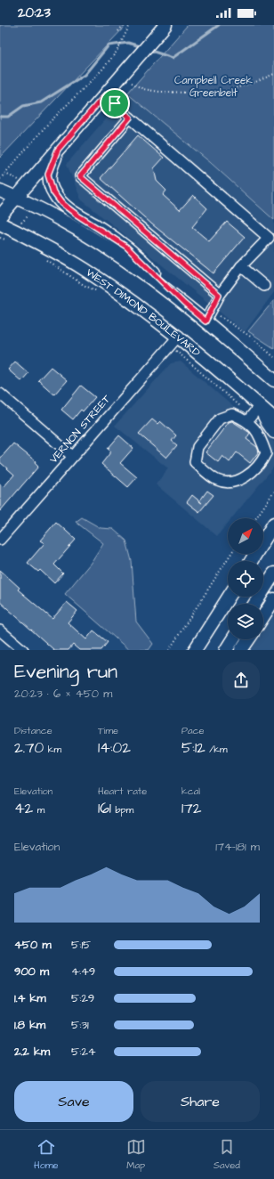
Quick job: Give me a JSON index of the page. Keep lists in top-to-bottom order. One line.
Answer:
{"streets":{"main road":["WEST DIMOND BOULEVARD"],"street":["VERNON STREET"]},"crossings":[["WEST DIMOND BOULEVARD","VERNON STREET"]],"parks":["Campbell Creek Greenbelt"],"north":"top right","page":{"status":"20:23","heading":["Evening run","20:23 · 6 × 450 m"],"stats":[["Distance","2.70 km"],["Time","14:02"],["Pace","5:12 /km"],["Elevation","42 m"],["Heart rate","161 bpm"],["kcal","172"]],"chart":["Elevation","174–181 m"],"list":[{"name":"450 m","note":"5:15"},{"name":"900 m","note":"4:49"},{"name":"1.4 km","note":"5:29"},{"name":"1.8 km","note":"5:31"},{"name":"2.2 km","note":"5:24"}],"buttons":["Save","Share"],"tabs":["Home","Map","Saved"]}}
